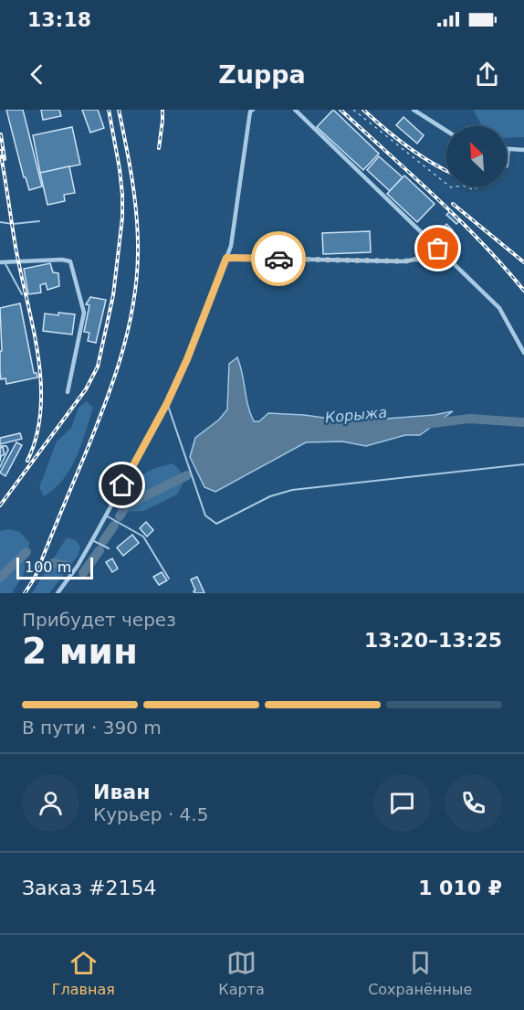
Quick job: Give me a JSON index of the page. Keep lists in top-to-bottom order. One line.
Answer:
{"water":["Корыжа"],"scale_bar":"100 m","north":"top left","page":{"status":"13:18","header":"Zuppa","scale":"100 m","heading":["2 мин","Прибудет через","13:20–13:25"],"panel":["Иван","Курьер · 4.5","Заказ #2154","1 010 ₽"],"bar":"В пути · 390 m","tabs":["Главная","Карта","Сохранённые"]}}
